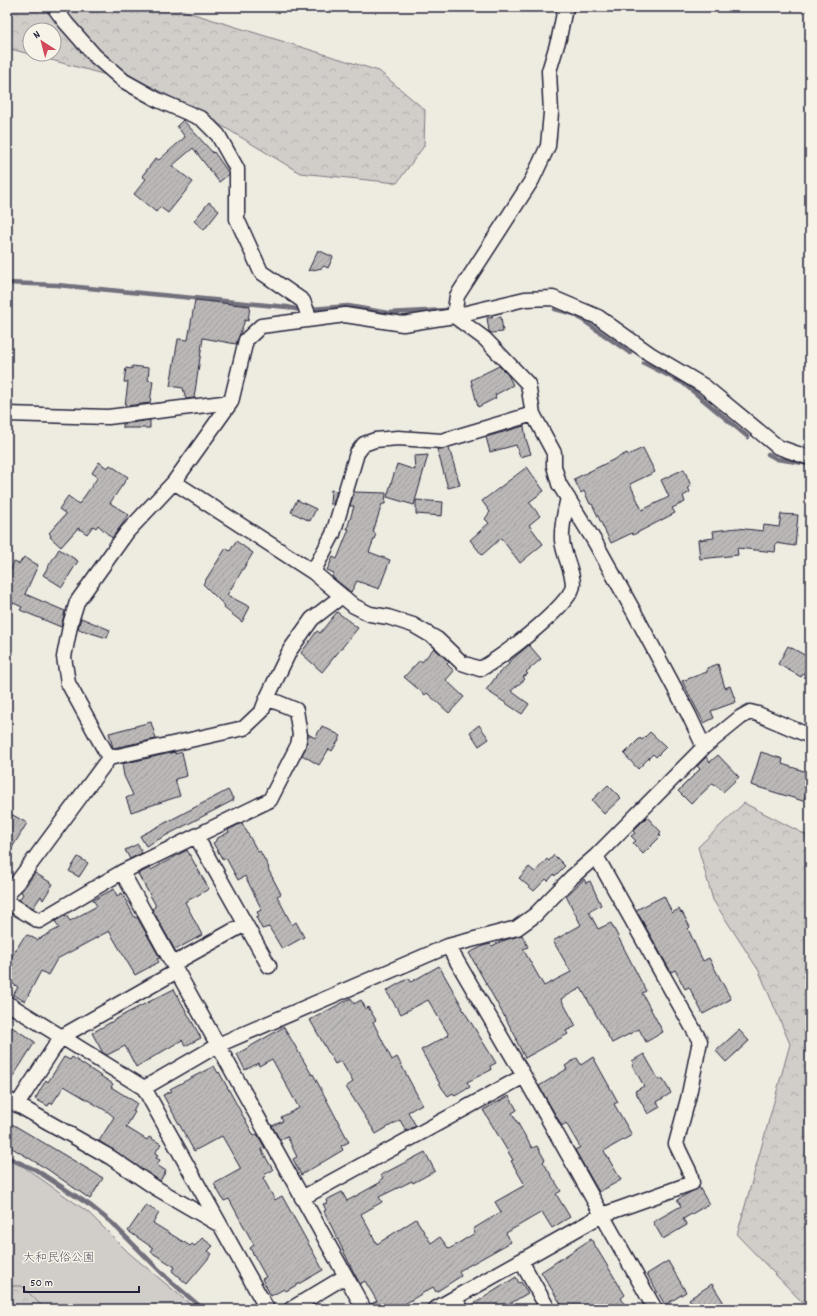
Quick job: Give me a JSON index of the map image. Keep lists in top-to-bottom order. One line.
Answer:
{"parks":["大和民俗公園"],"scale_bar":"50 m","north":"top left"}
